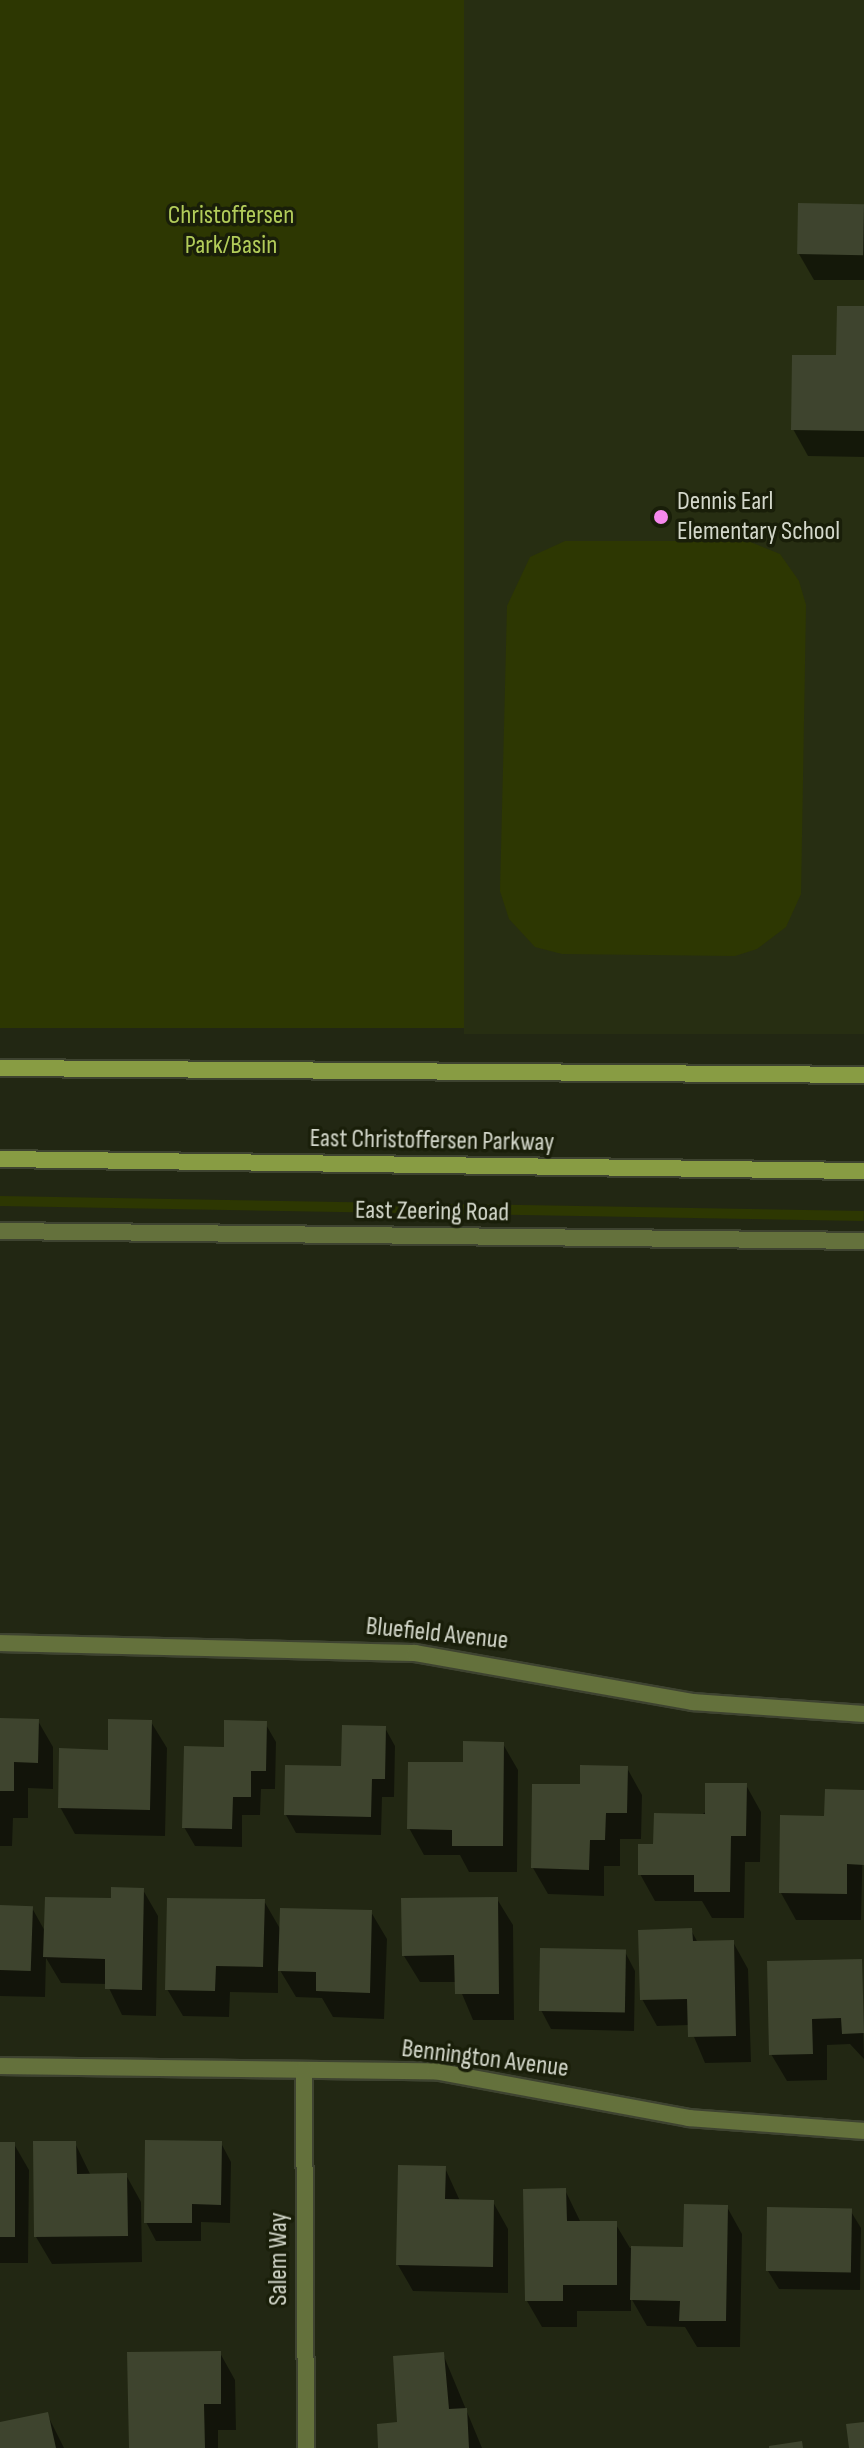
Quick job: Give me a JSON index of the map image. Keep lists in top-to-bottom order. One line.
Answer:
{"streets":{"street":["East Christoffersen Parkway","East Zeering Road","Bluefield Avenue","Bennington Avenue","Salem Way"]},"crossings":[["Bennington Avenue","Salem Way"]],"parks":["Christoffersen Park/Basin"],"places":["Dennis Earl Elementary School"]}
